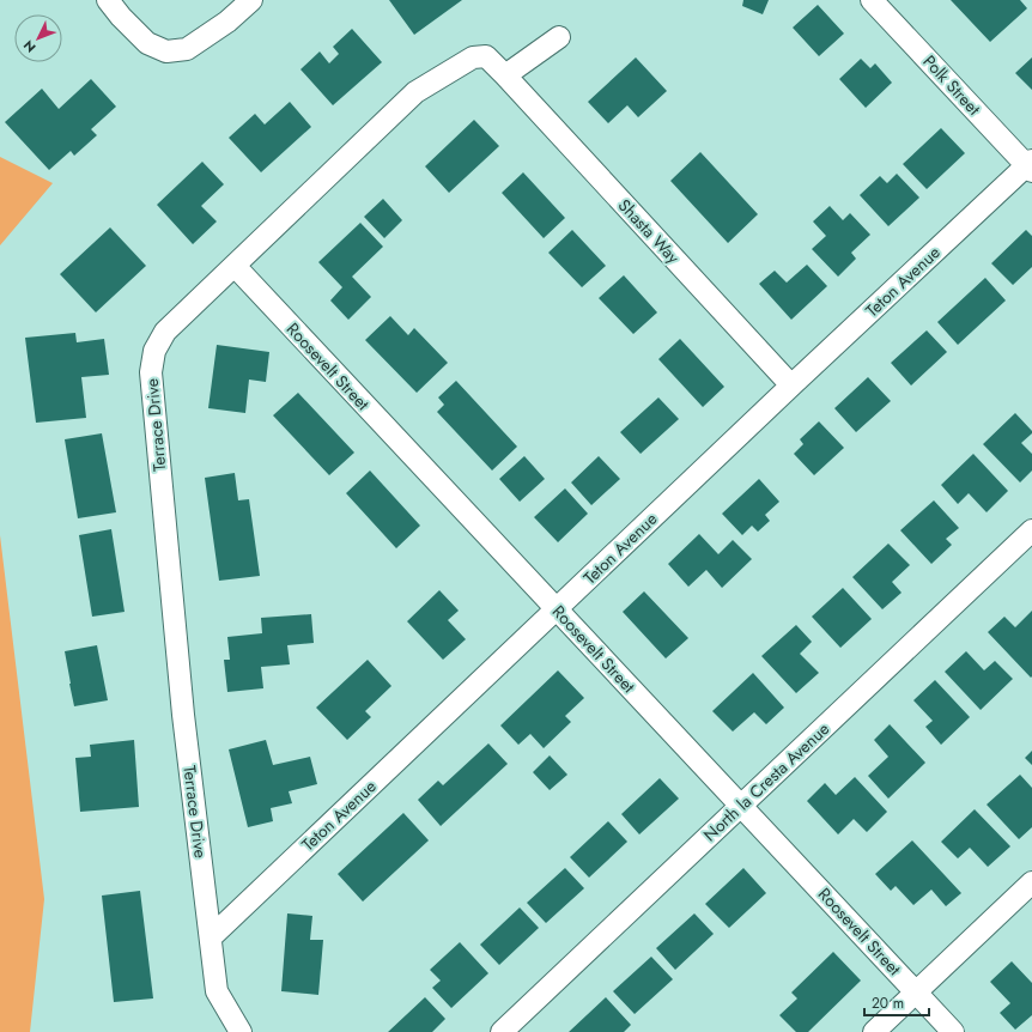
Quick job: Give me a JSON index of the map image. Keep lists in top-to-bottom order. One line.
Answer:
{"streets":{"street":["Polk Street","Shasta Way","Teton Avenue","Roosevelt Street","Terrace Drive","North la Cresta Avenue"]},"crossings":[["Polk Street","Teton Avenue"],["Shasta Way","Teton Avenue"],["Shasta Way","Terrace Drive"],["Teton Avenue","Roosevelt Street"],["Teton Avenue","Terrace Drive"],["Roosevelt Street","Terrace Drive"],["Roosevelt Street","North la Cresta Avenue"]],"scale_bar":"20 m","north":"bottom left"}
